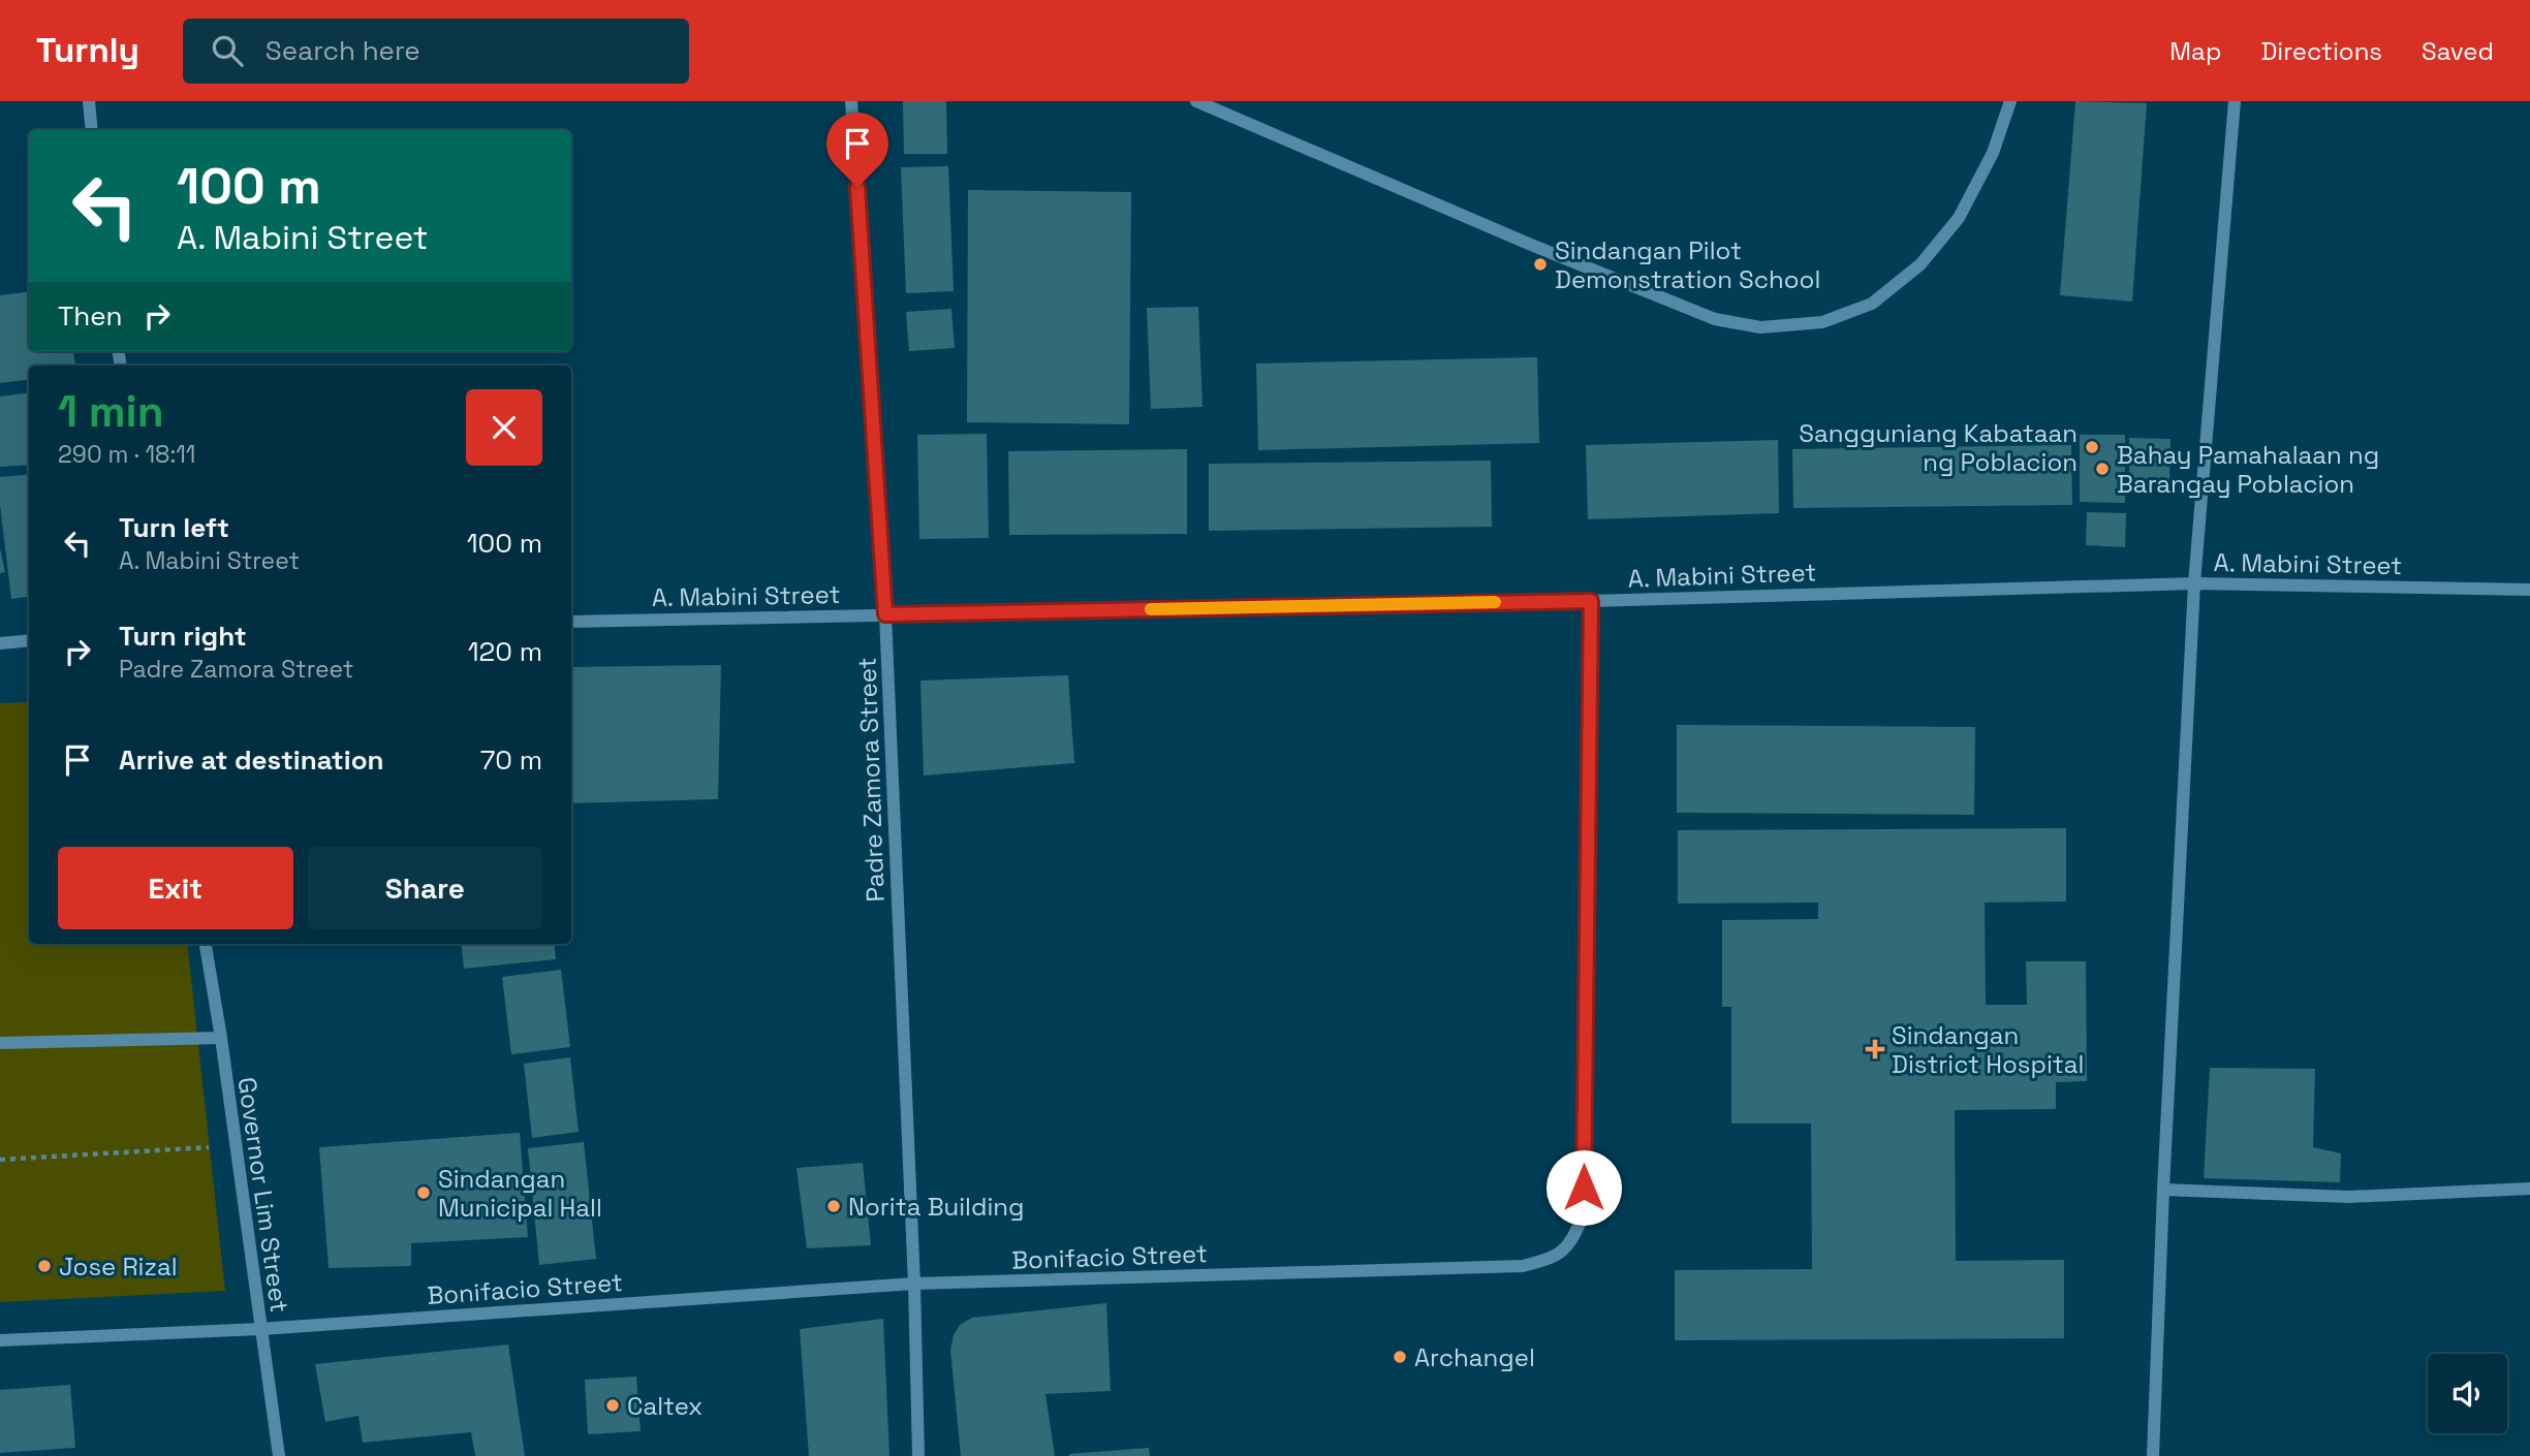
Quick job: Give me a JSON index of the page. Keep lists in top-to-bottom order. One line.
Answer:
{"streets":{"street":["A. Mabini Street","Padre Zamora Street","Governor Lim Street","Bonifacio Street"]},"crossings":[["A. Mabini Street","Padre Zamora Street"],["A. Mabini Street","Bonifacio Street"],["Padre Zamora Street","Bonifacio Street"],["Governor Lim Street","Bonifacio Street"]],"places":{"other":["Sindangan Pilot Demonstration School","Sangguniang Kabataan ng Poblacion","Bahay Pamahalaan ng Barangay Poblacion","Sindangan Municipal Hall","Norita Building","Jose Rizal","Archangel","Caltex"],"health":["Sindangan District Hospital"]},"page":{"header":"Turnly","search":"Search here","nav":["Map","Directions","Saved"],"turn":["100 m","A. Mabini Street"],"then":"Then","heading":["1 min","290 m · 18:11"],"list":[{"name":"Turn left","note":"A. Mabini Street","value":"100 m"},{"name":"Turn right","note":"Padre Zamora Street","value":"120 m"},{"name":"Arrive at destination","value":"70 m"}],"buttons":["Exit","Share"]}}
